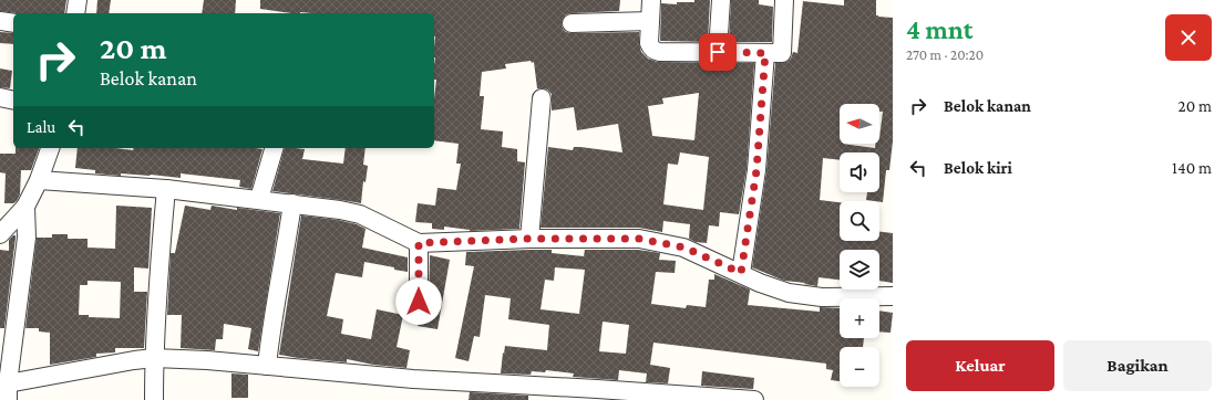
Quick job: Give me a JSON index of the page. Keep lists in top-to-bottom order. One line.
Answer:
{"north":"left","page":{"heading":["4 mnt","270 m · 20:20"],"turn":["20 m","Belok kanan"],"list":[{"name":"Belok kanan","value":"20 m"},{"name":"Belok kiri","value":"140 m"}],"map_buttons":["+","−"],"then":"Lalu","buttons":["Keluar","Bagikan"]}}
